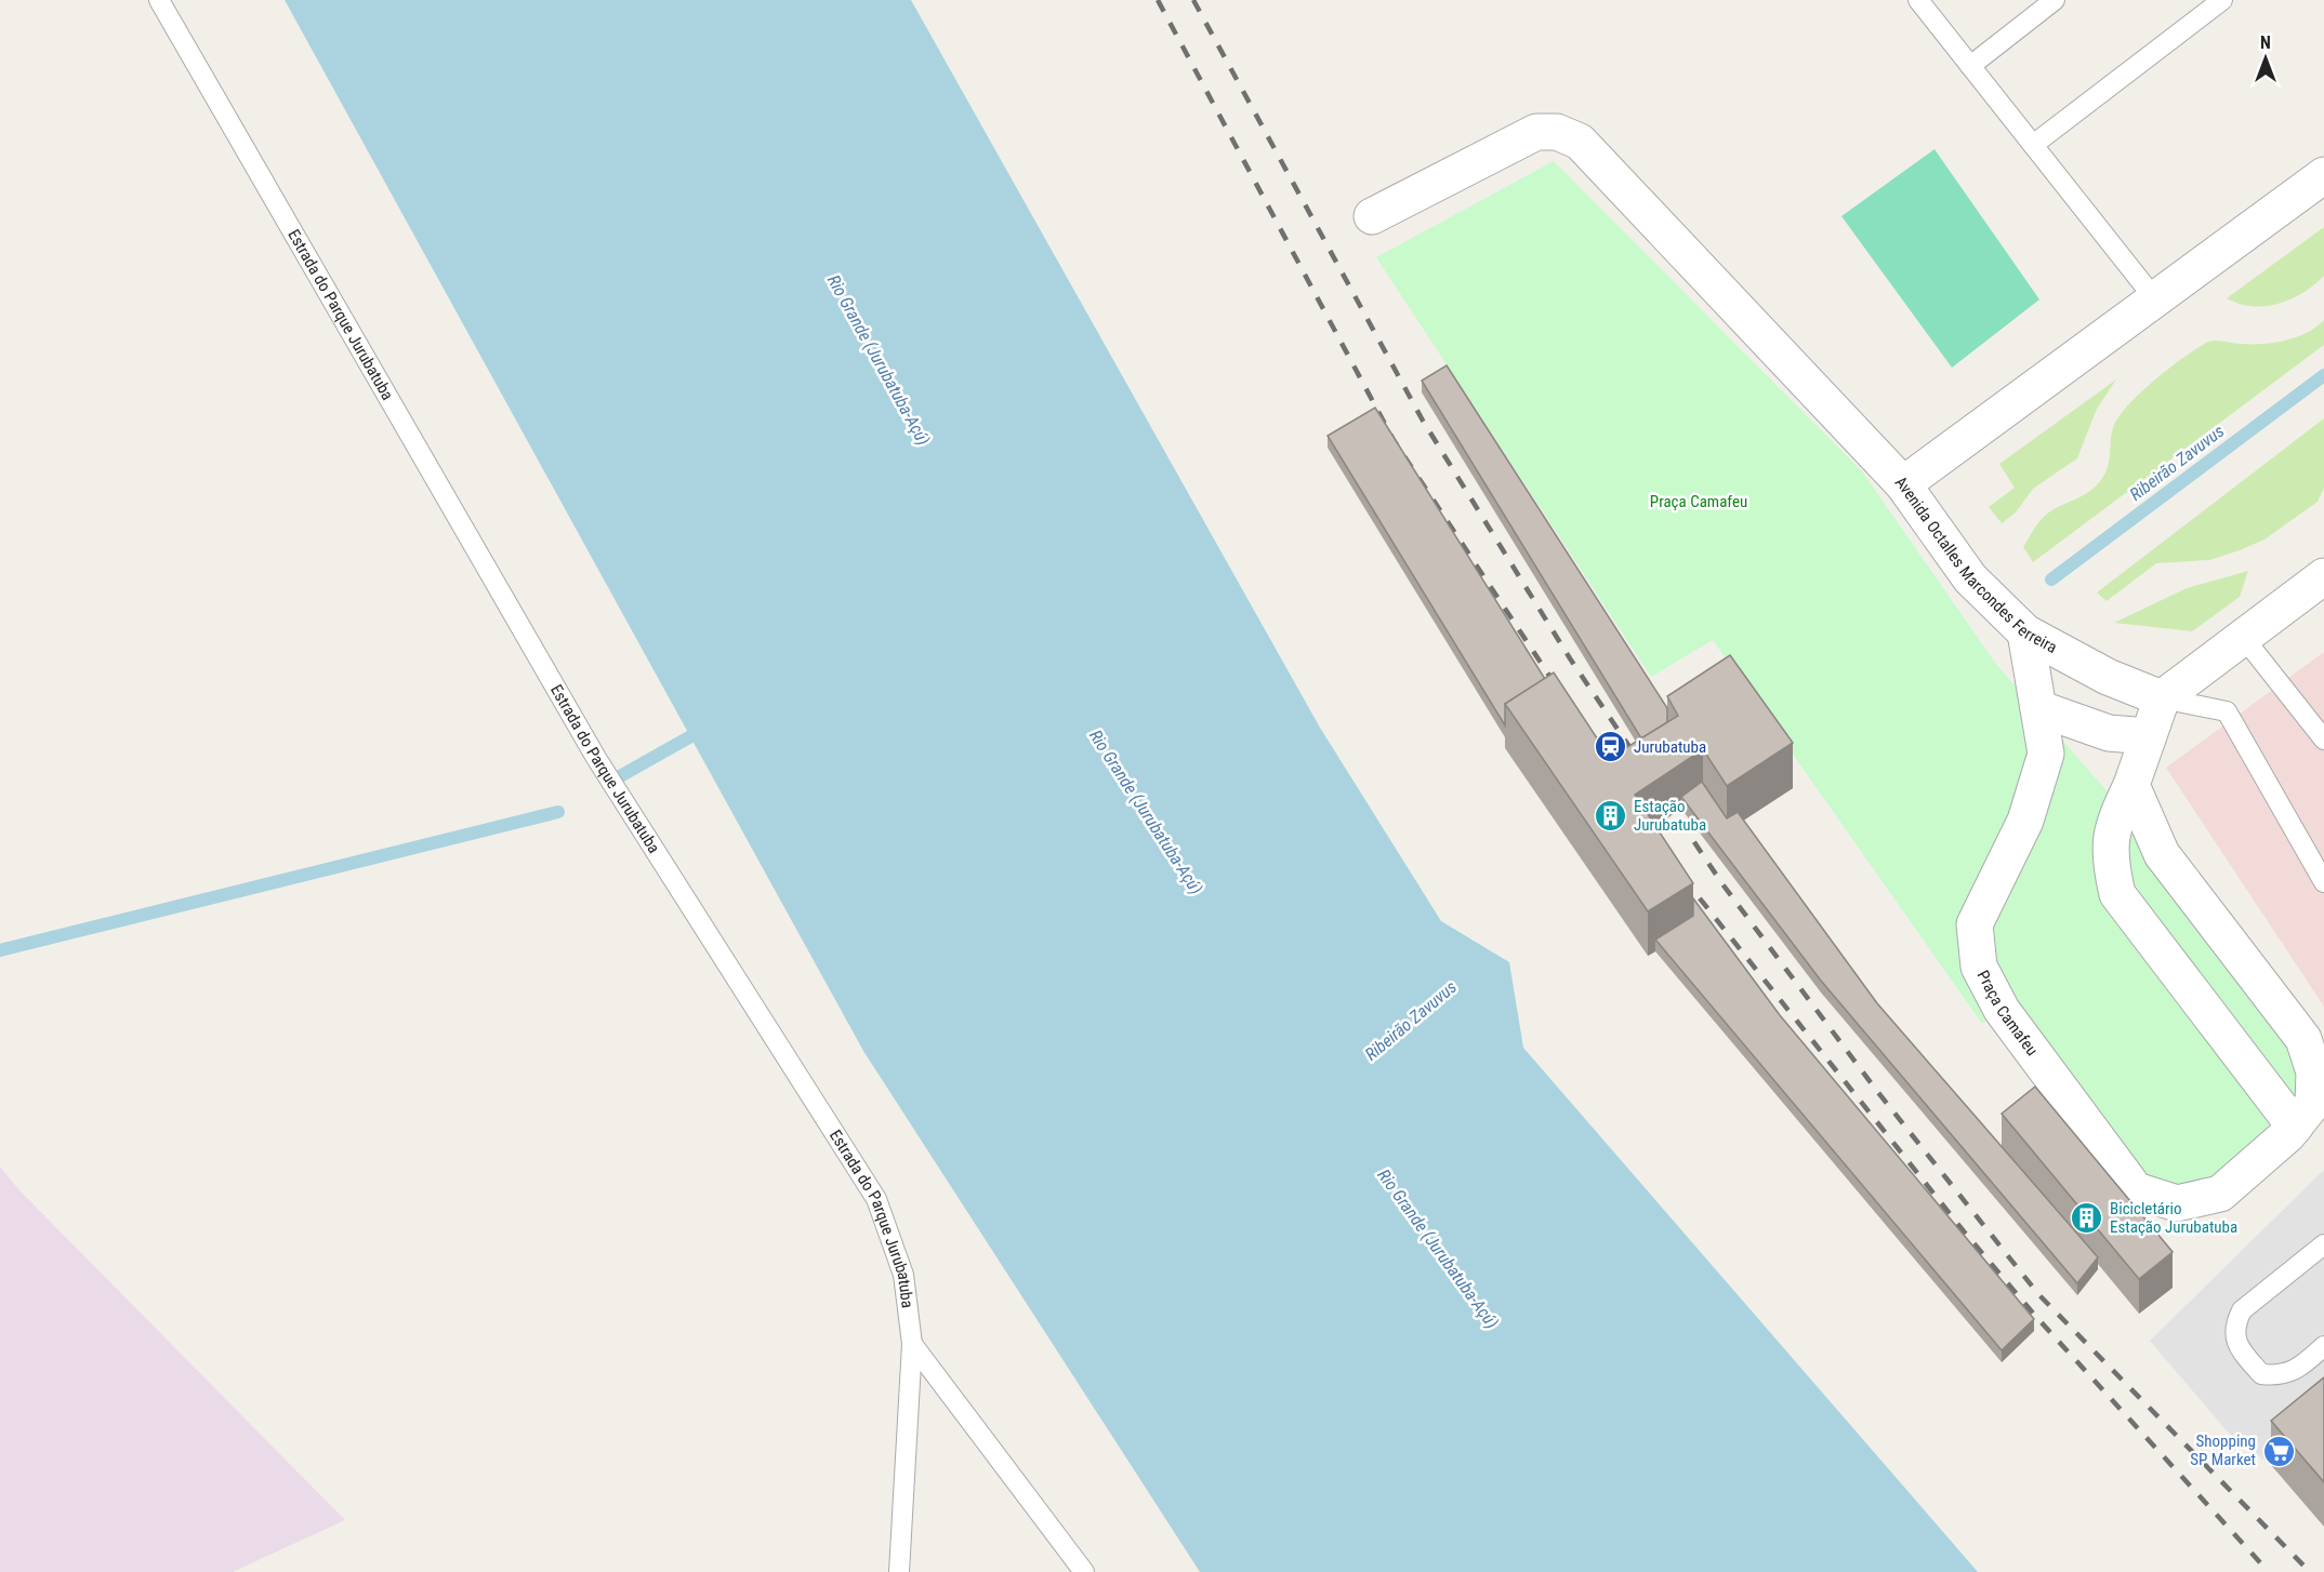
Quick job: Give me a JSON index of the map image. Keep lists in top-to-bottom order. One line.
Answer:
{"streets":{"street":["Avenida Octalles Marcondes Ferreira","Praça Camafeu"],"lane":["Estrada do Parque Jurubatuba"]},"crossings":[["Avenida Octalles Marcondes Ferreira","Praça Camafeu"]],"water":["Rio Grande (Jurubatuba-Açú)","Ribeirão Zavuvus"],"parks":["Praça Camafeu"],"places":{"station":["Jurubatuba"],"building":["Estação Jurubatuba","Bicicletário Estação Jurubatuba"],"supermarket":["Shopping SP Market"]},"north":"top"}
